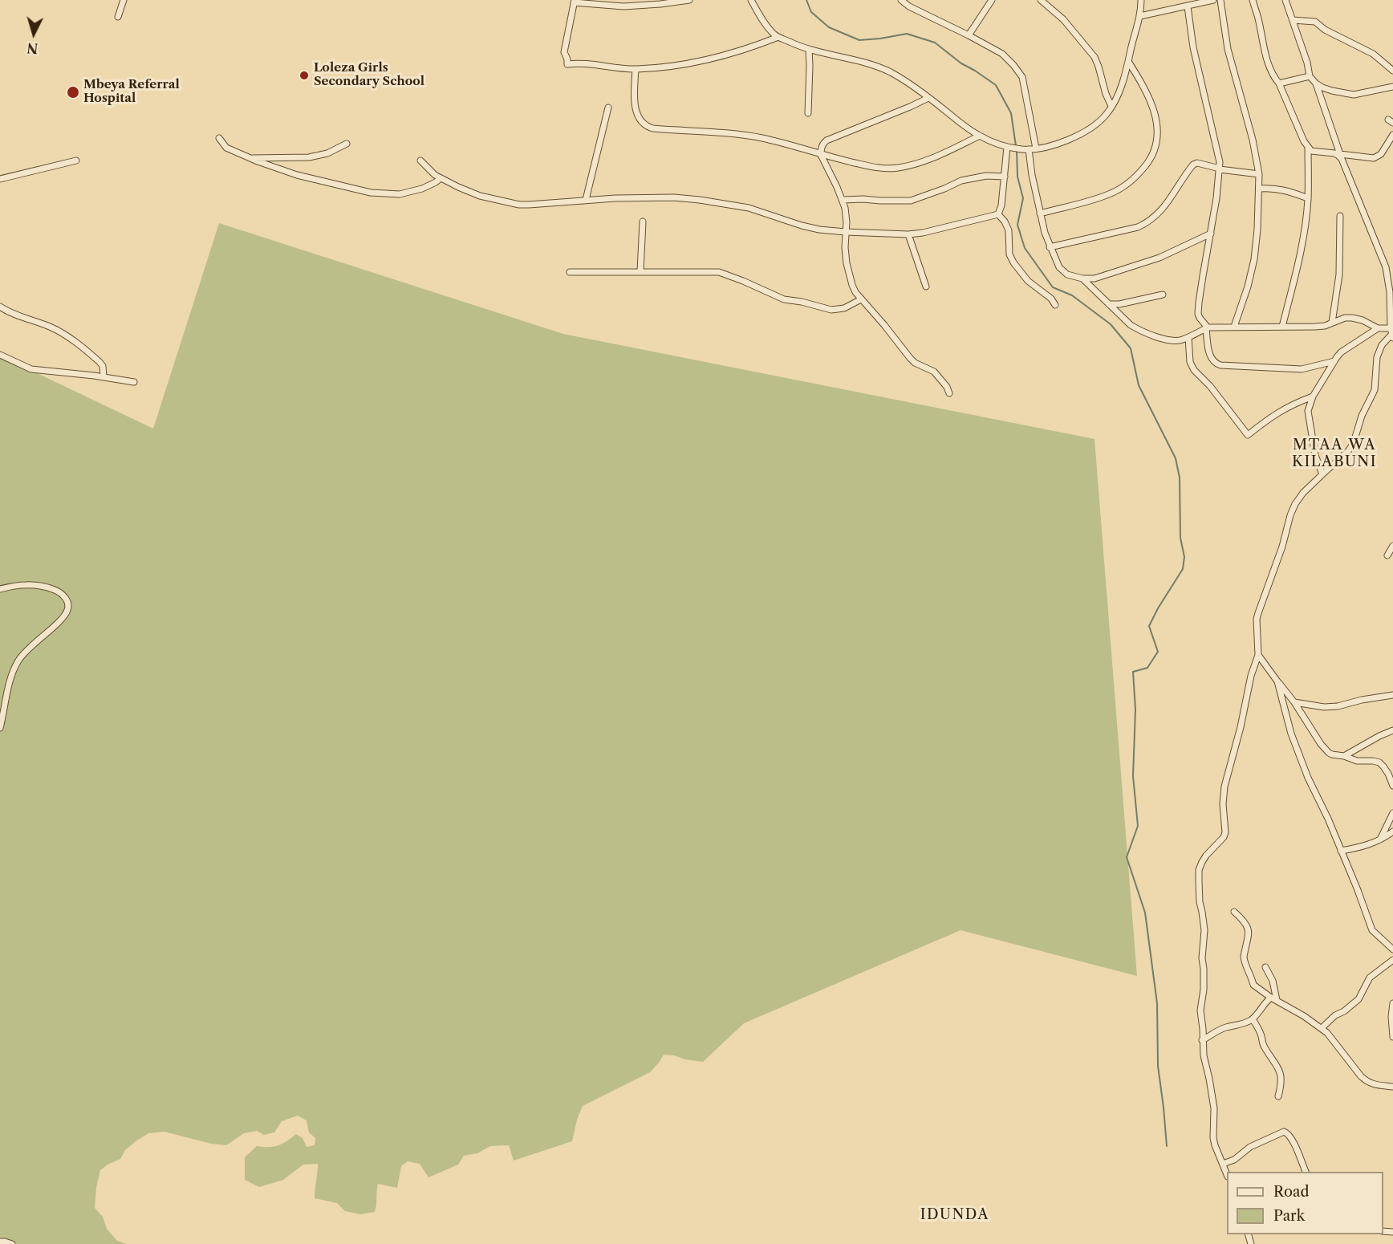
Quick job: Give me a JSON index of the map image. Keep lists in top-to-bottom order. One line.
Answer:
{"districts":["MTAA WA KILABUNI","IDUNDA"],"places":["Loleza Girls Secondary School","Mbeya Referral Hospital"],"legend":["Road","Park"],"north":"bottom"}
